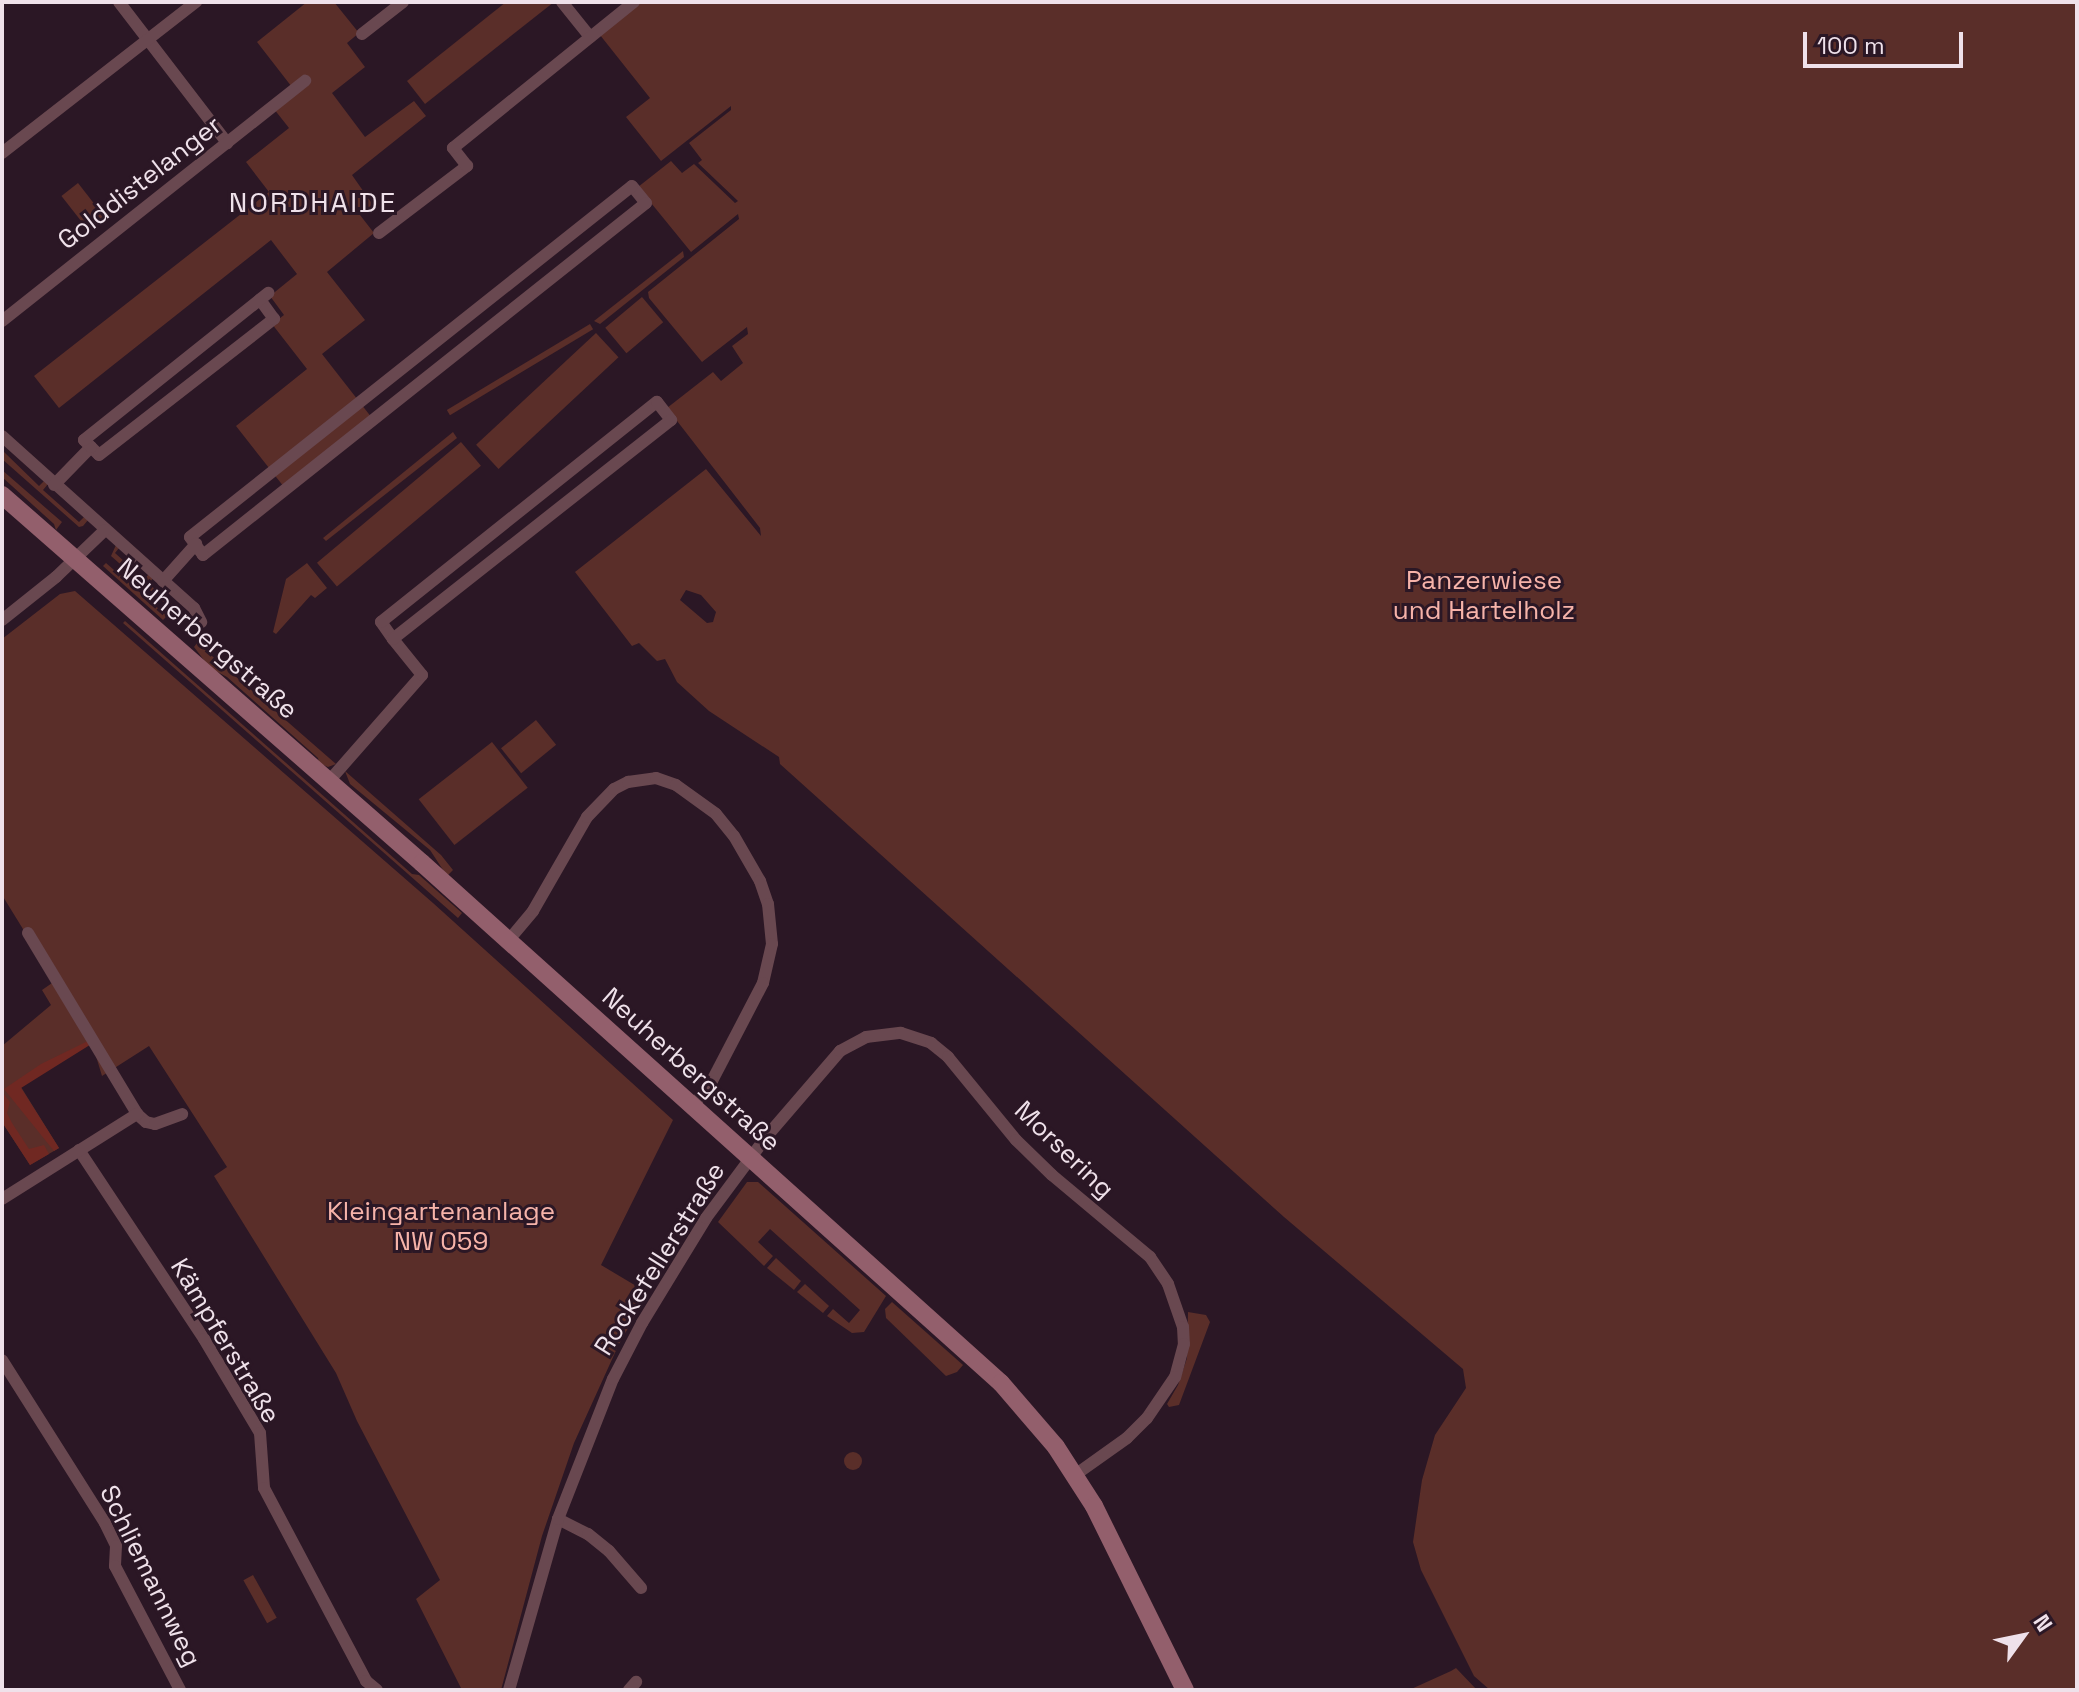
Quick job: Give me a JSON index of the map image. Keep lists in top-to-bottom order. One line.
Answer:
{"streets":{"main road":["Neuherbergstraße"],"street":["Golddistelanger","Morsering","Rockefellerstraße","Kämpferstraße","Schliemannweg"]},"crossings":[["Neuherbergstraße","Morsering"],["Neuherbergstraße","Rockefellerstraße"],["Morsering","Rockefellerstraße"]],"districts":["NORDHAIDE"],"parks":["Panzerwiese und Hartelholz","Kleingartenanlage NW 059"],"scale_bar":"100 m","north":"top right"}
